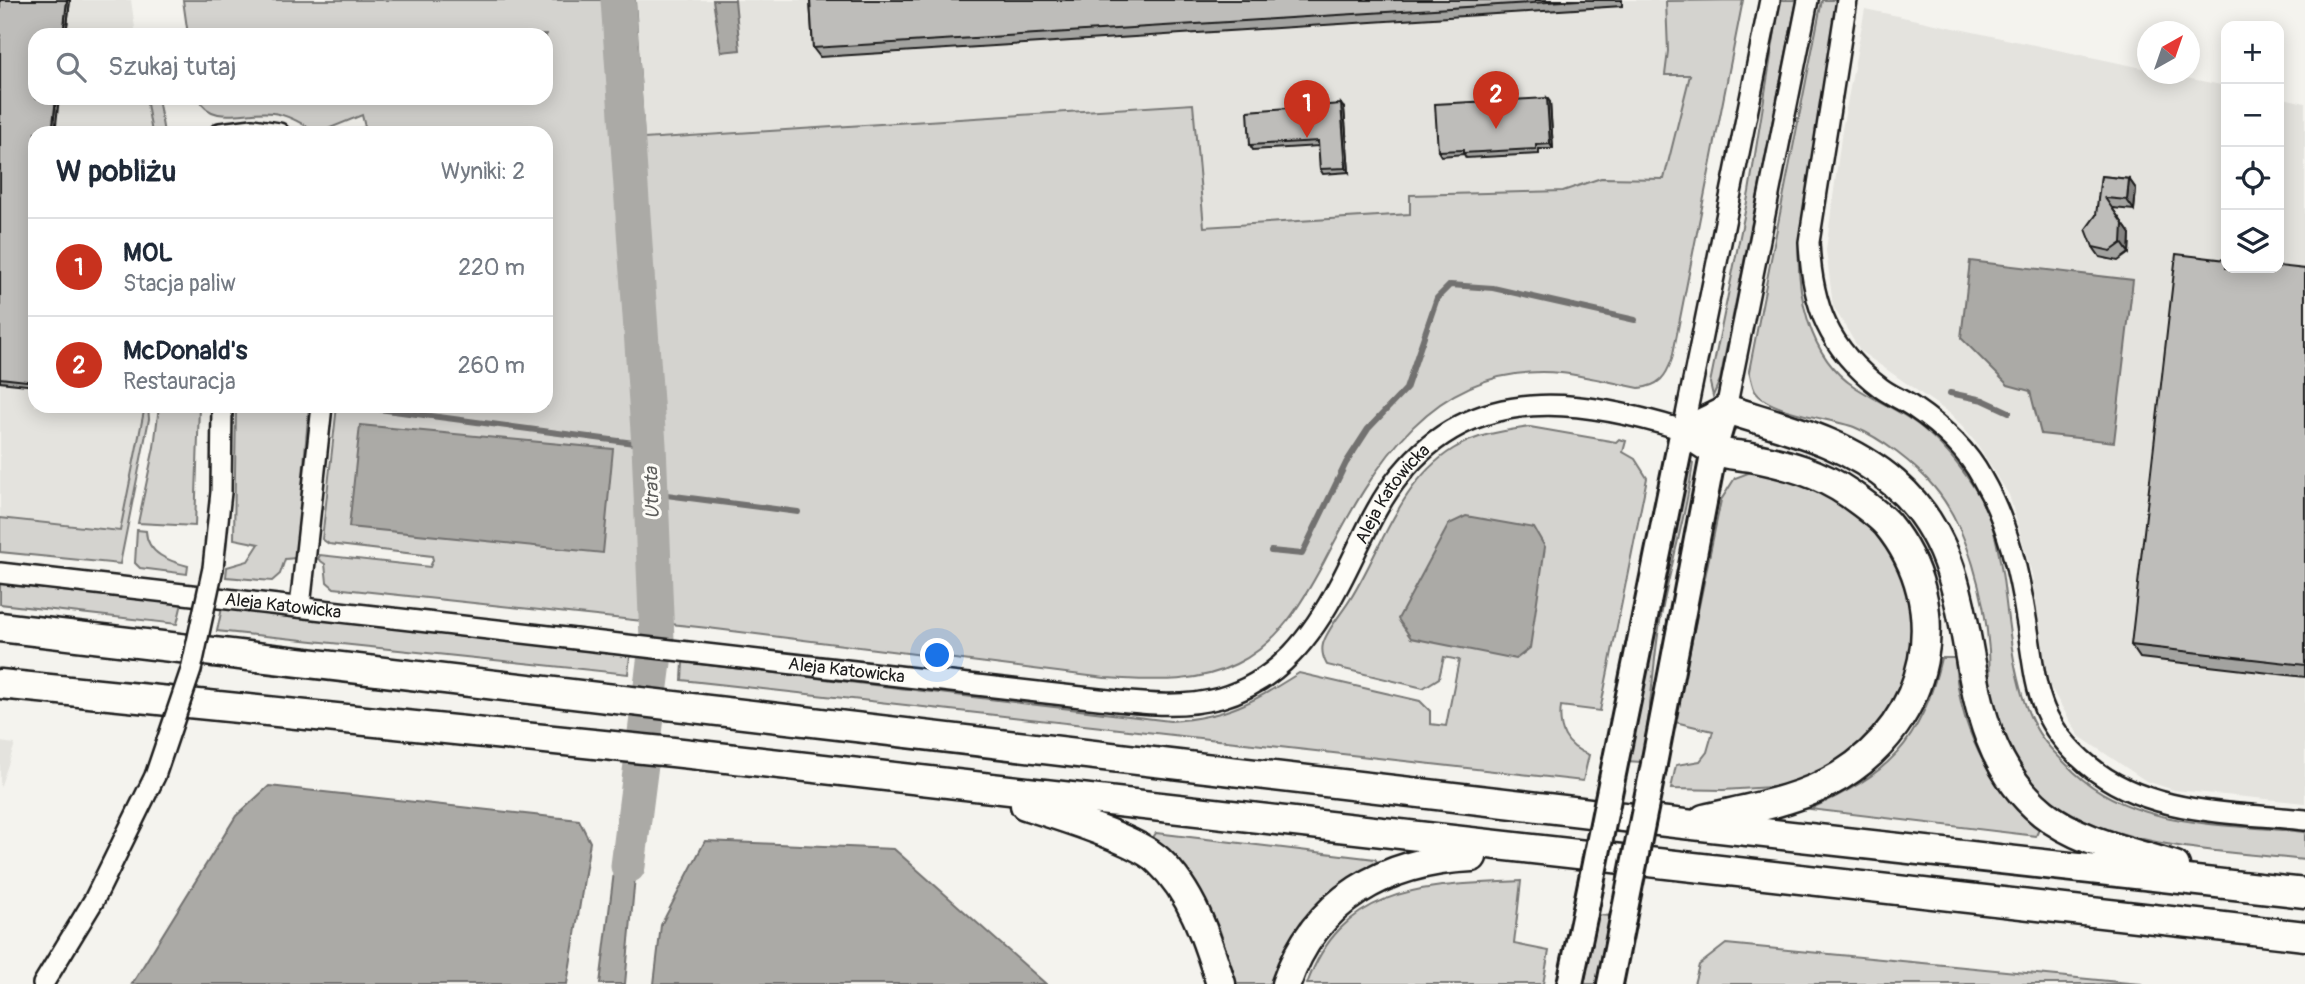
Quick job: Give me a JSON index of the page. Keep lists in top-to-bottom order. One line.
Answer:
{"streets":{"street":["Aleja Katowicka"]},"water":["Utrata"],"north":"top right","page":{"map_buttons":["+","−"],"search":"Szukaj tutaj","pins":["2","1"],"heading":["W pobliżu","Wyniki: 2"],"list":[{"mark":"1","name":"MOL","note":"Stacja paliw","value":"220 m"},{"mark":"2","name":"McDonald's","note":"Restauracja","value":"260 m"}]}}
